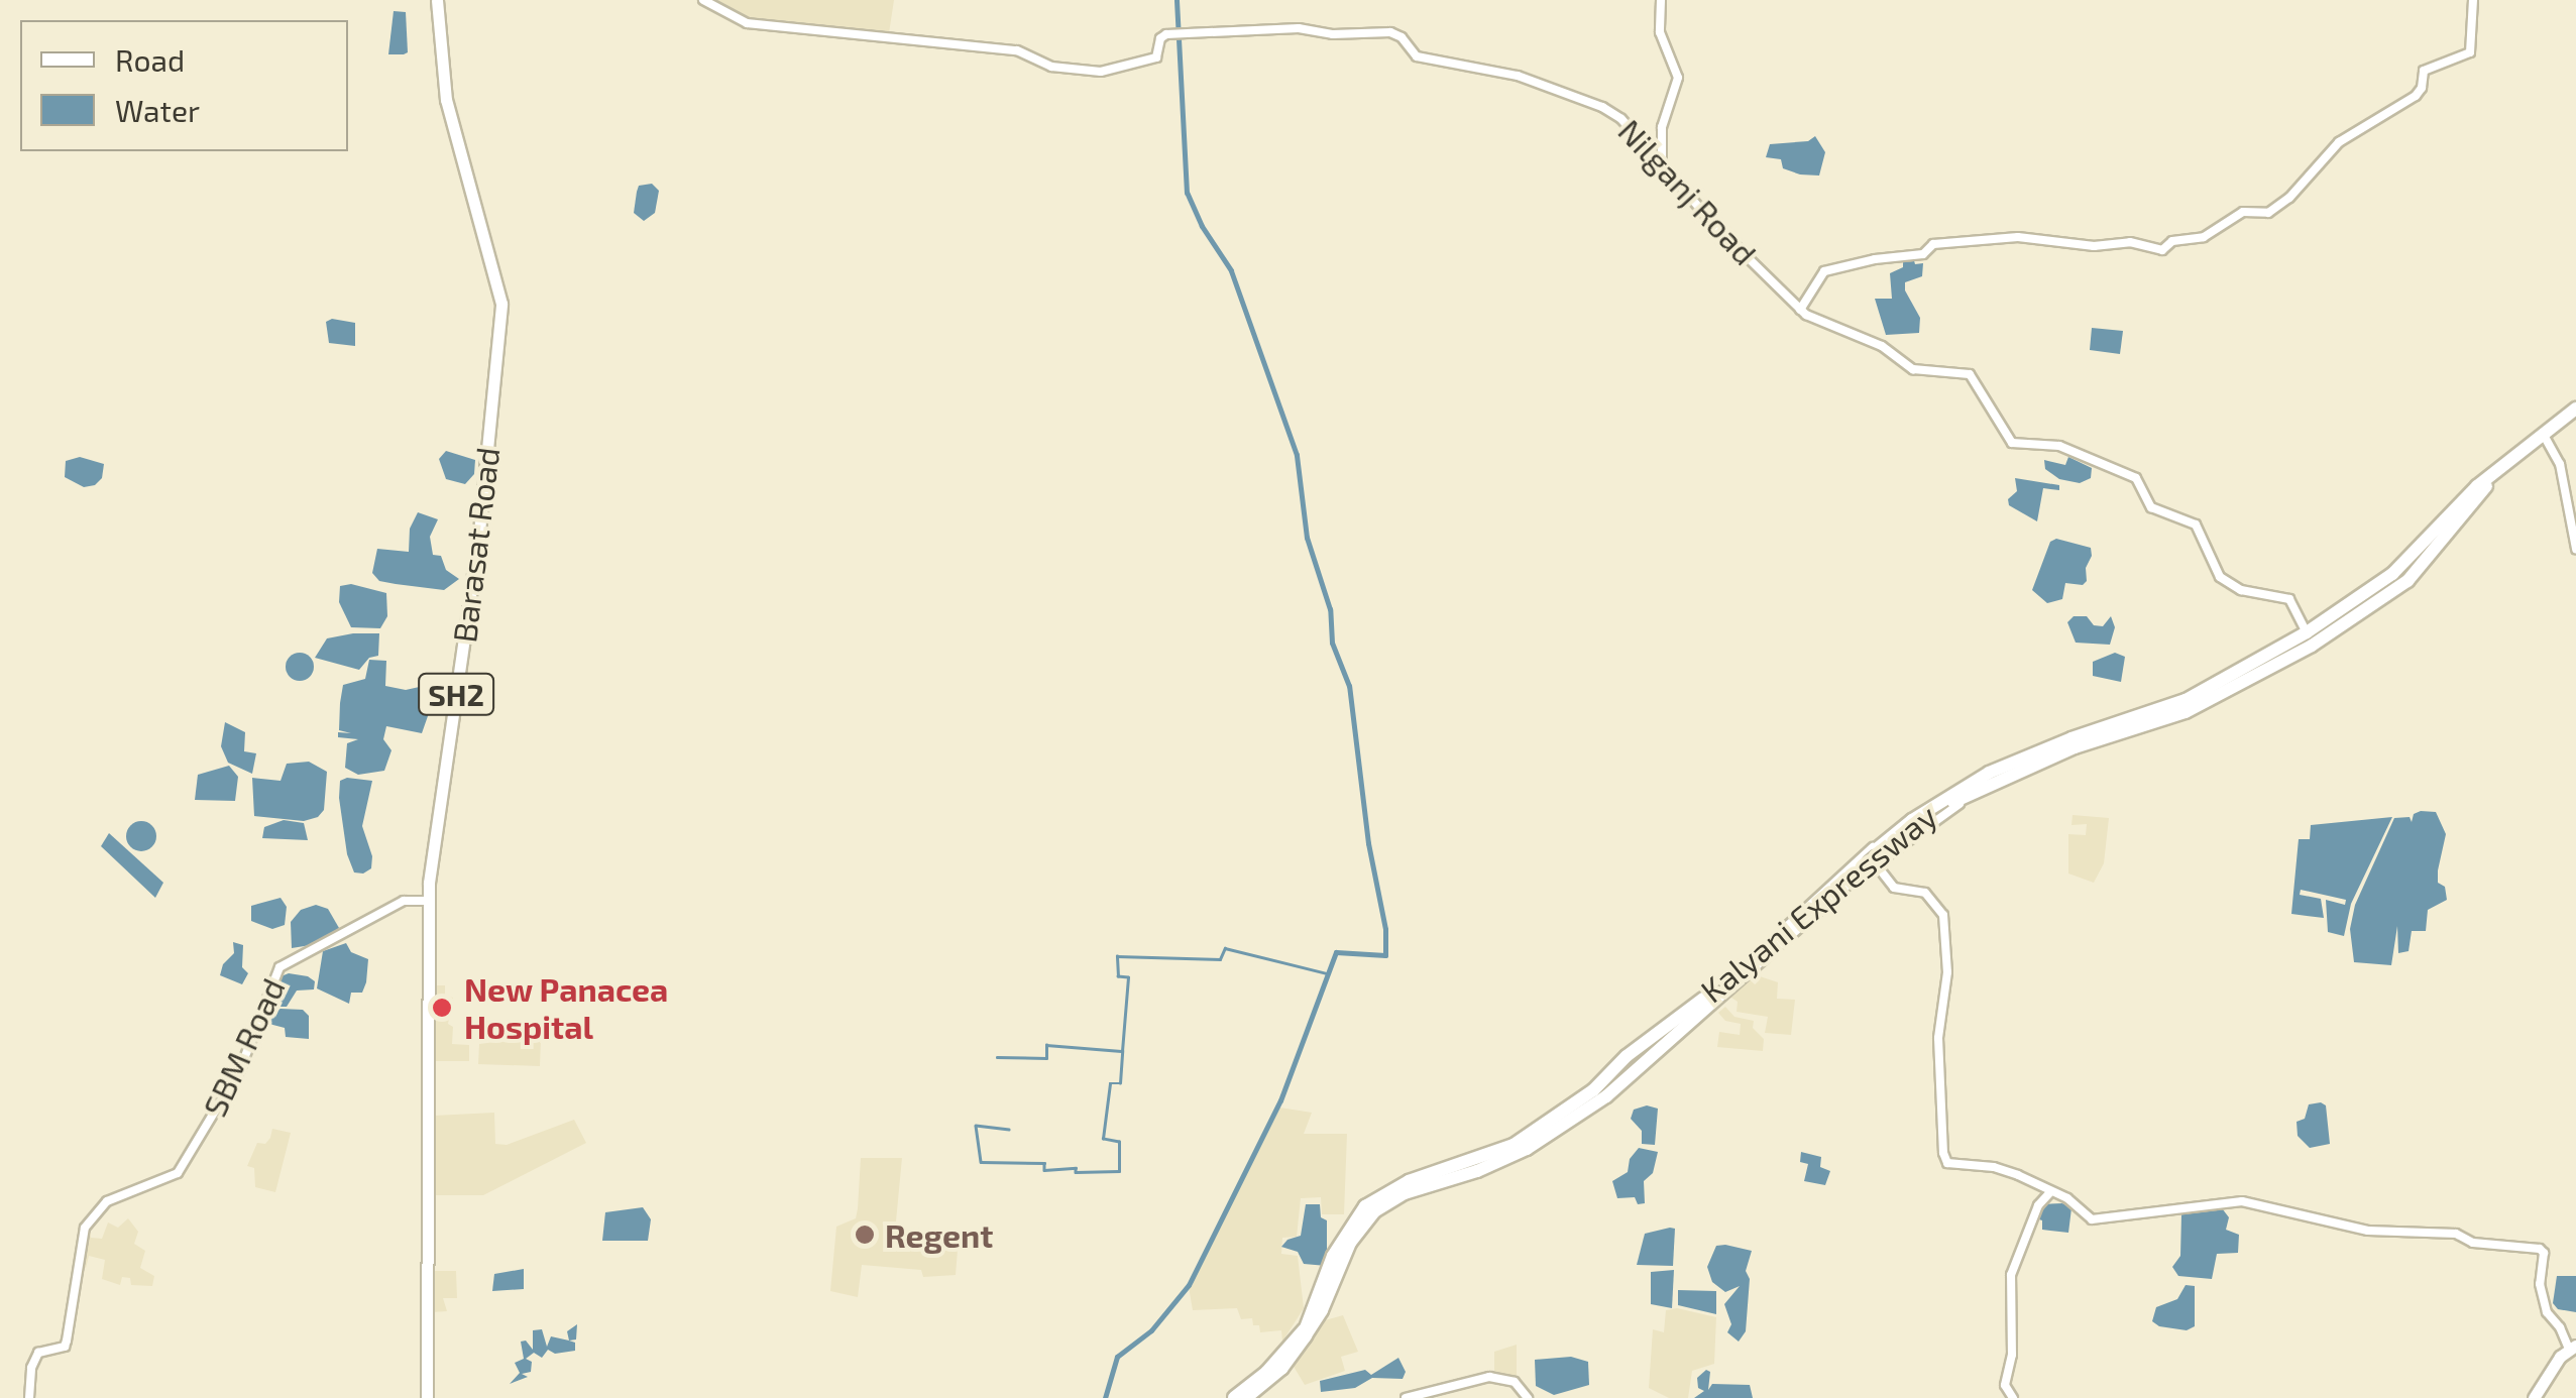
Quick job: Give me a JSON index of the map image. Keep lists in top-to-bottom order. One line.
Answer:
{"streets":{"highway":["Kalyani Expressway"],"main road":["Barasat Road","SH2"],"street":["Nilganj Road","SBM Road"]},"crossings":[["Nilganj Road","Kalyani Expressway"],["Barasat Road","SBM Road"]],"places":["New Panacea Hospital","Regent"],"legend":["Road","Water"]}
